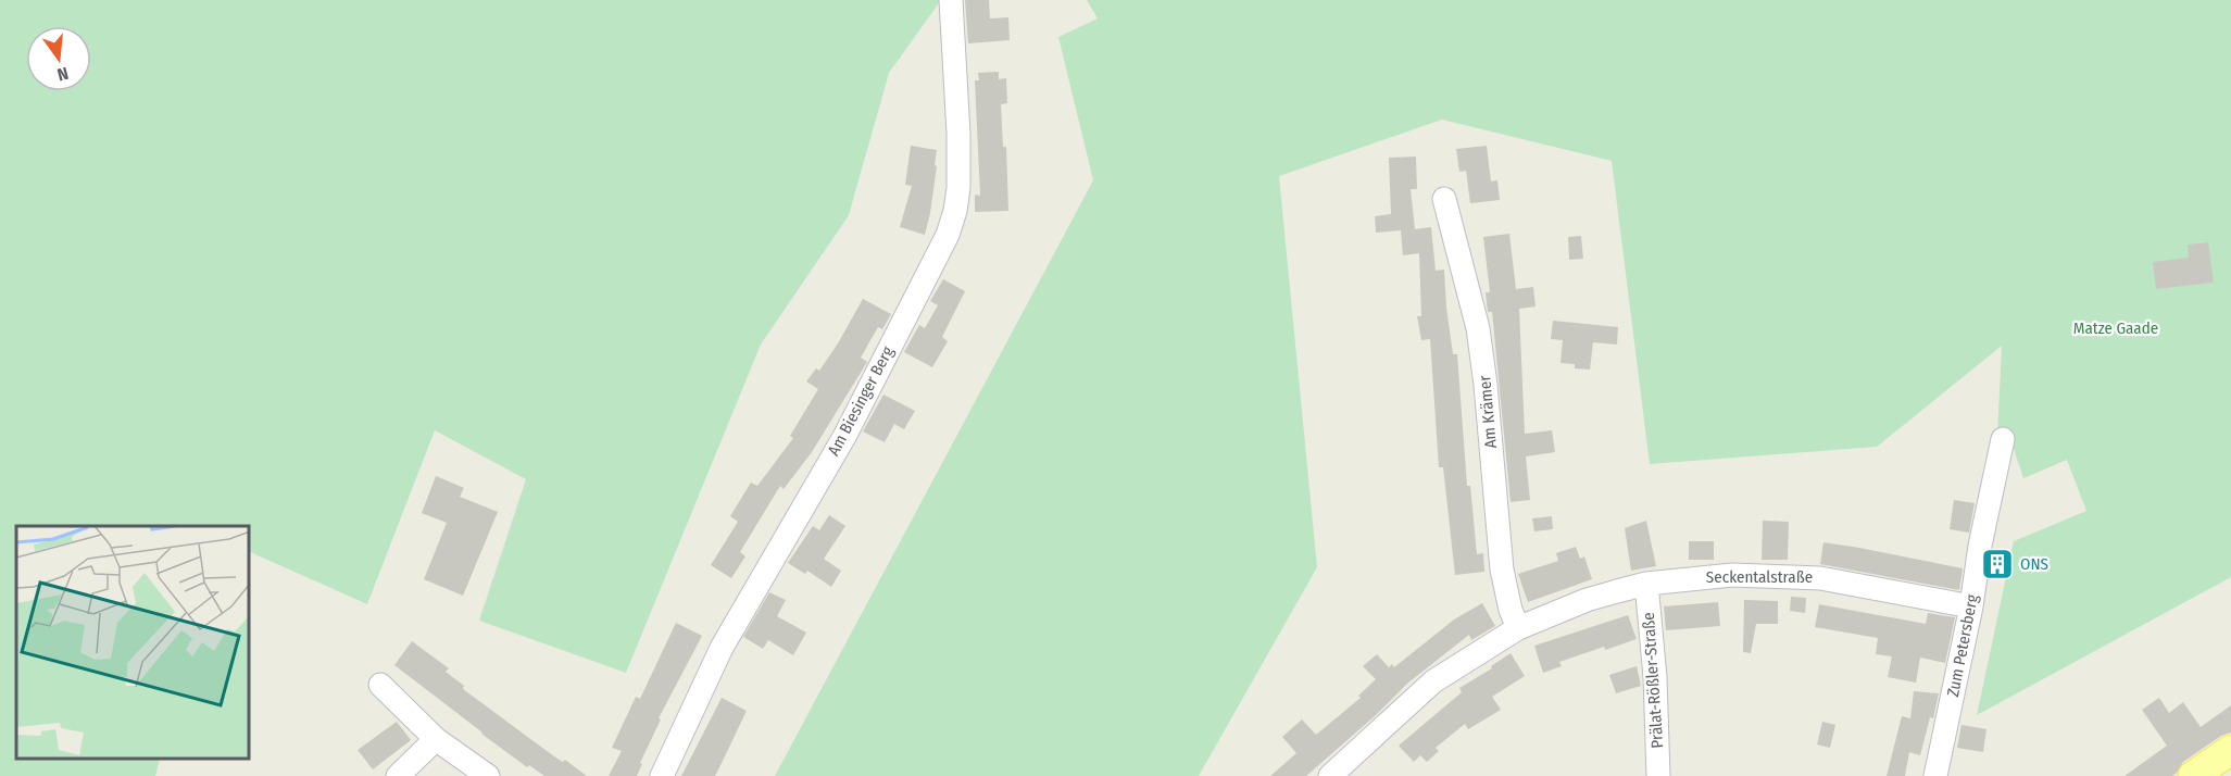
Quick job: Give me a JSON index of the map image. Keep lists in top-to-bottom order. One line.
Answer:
{"streets":{"street":["Am Biesinger Berg","Am Krämer","Seckentalstraße","Zum Petersberg","Prälat-Rößler-Straße"]},"crossings":[["Am Krämer","Seckentalstraße"],["Seckentalstraße","Zum Petersberg"],["Seckentalstraße","Prälat-Rößler-Straße"]],"parks":["Matze Gaade"],"places":{"building":["ONS"]},"north":"bottom"}
